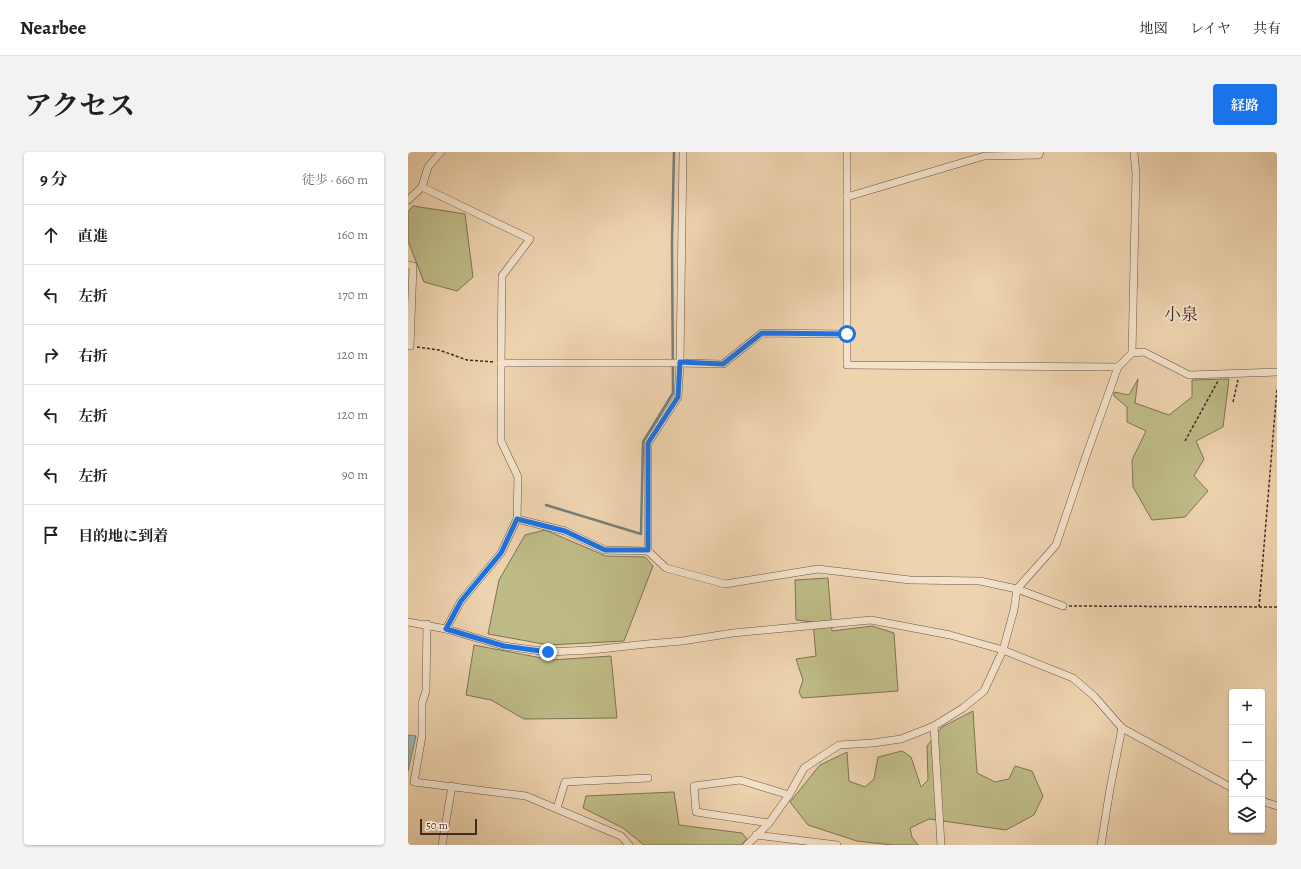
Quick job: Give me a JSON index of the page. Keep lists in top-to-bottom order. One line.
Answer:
{"districts":["小泉"],"scale_bar":"50 m","page":{"header":"Nearbee","nav":["地図","レイヤ","共有"],"title":"アクセス","buttons":"経路","heading":["9 分","徒歩 · 660 m"],"list":[["直進","160 m"],["左折","170 m"],["右折","120 m"],["左折","120 m"],["左折","90 m"],"目的地に到着"],"map_buttons":["+","−"],"scale":"50 m"}}
